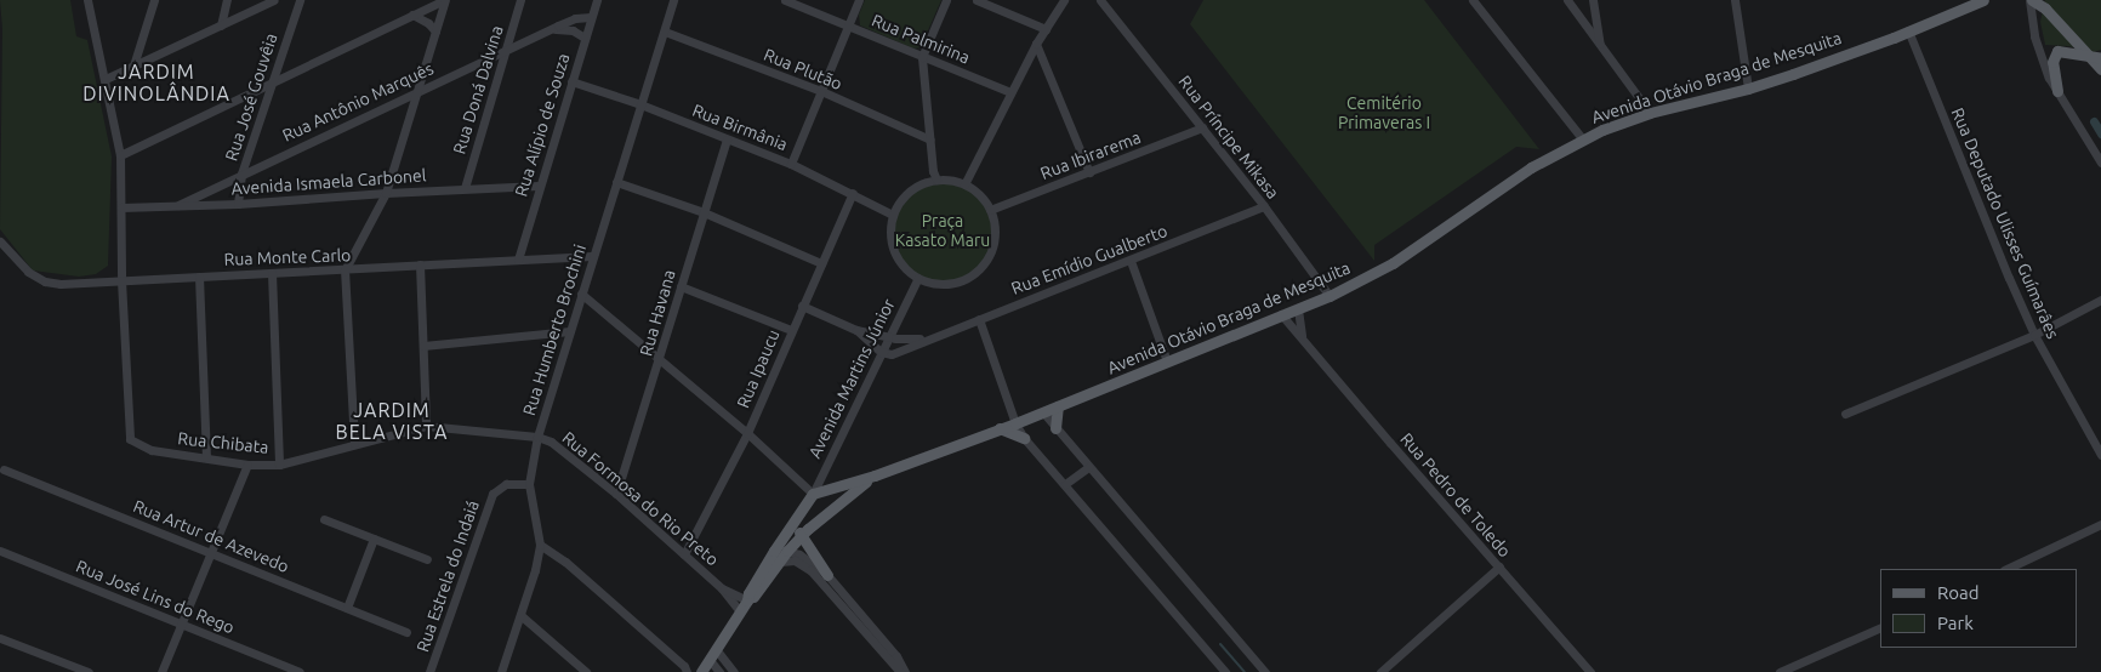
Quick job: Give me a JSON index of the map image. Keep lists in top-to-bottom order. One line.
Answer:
{"streets":{"main road":["Avenida Otávio Braga de Mesquita"],"street":["Rua Palmirina","Rua Plutão","Rua Doná Dalvina","Rua José Gouvêia","Rua Antônio Marquês","Rua Alípio de Souza","Rua Birmânia","Rua Príncipe Mikasa","Rua Ibirarema","Avenida Ismaela Carbonel","Rua Deputado Ulisses Guímarâes","Rua Monte Carlo","Rua Emídio Gualberto","Rua Havana","Rua Humberto Brochini","Rua Ipaucu","Avenida Martins Júnior","Rua Chibata","Rua Pedro de Toledo","Rua Formosa do Rio Preto","Rua Artur de Azevedo","Rua Estrela do Indaiá","Rua José Lins do Rego"]},"crossings":[["Rua Plutão","Rua Humberto Brochini"],["Avenida Otávio Braga de Mesquita","Rua Príncipe Mikasa"],["Avenida Otávio Braga de Mesquita","Rua Deputado Ulisses Guímarâes"],["Avenida Otávio Braga de Mesquita","Avenida Martins Júnior"],["Avenida Otávio Braga de Mesquita","Rua Pedro de Toledo"],["Rua Doná Dalvina","Rua Antônio Marquês"],["Rua Doná Dalvina","Avenida Ismaela Carbonel"],["Rua José Gouvêia","Rua Antônio Marquês"],["Rua José Gouvêia","Avenida Ismaela Carbonel"],["Rua Antônio Marquês","Rua Alípio de Souza"],["Rua Antônio Marquês","Avenida Ismaela Carbonel"],["Rua Alípio de Souza","Rua Birmânia"],["Rua Alípio de Souza","Avenida Ismaela Carbonel"],["Rua Alípio de Souza","Rua Monte Carlo"],["Rua Birmânia","Rua Ibirarema"],["Rua Birmânia","Rua Havana"],["Rua Birmânia","Rua Humberto Brochini"],["Rua Birmânia","Rua Ipaucu"],["Rua Birmânia","Avenida Martins Júnior"],["Rua Príncipe Mikasa","Rua Ibirarema"],["Rua Príncipe Mikasa","Rua Emídio Gualberto"],["Rua Ibirarema","Avenida Martins Júnior"],["Rua Monte Carlo","Rua Humberto Brochini"],["Rua Monte Carlo","Rua Chibata"],["Rua Emídio Gualberto","Rua Ipaucu"],["Rua Emídio Gualberto","Avenida Martins Júnior"],["Rua Havana","Rua Formosa do Rio Preto"],["Rua Humberto Brochini","Rua Chibata"],["Rua Humberto Brochini","Rua Formosa do Rio Preto"],["Rua Humberto Brochini","Rua Estrela do Indaiá"],["Rua Ipaucu","Rua Formosa do Rio Preto"],["Rua Chibata","Rua Formosa do Rio Preto"]],"districts":["JARDIM DIVINOLÂNDIA","JARDIM BELA VISTA"],"parks":["Cemitério Primaveras I","Praça Kasato Maru"],"legend":["Road","Park"]}
